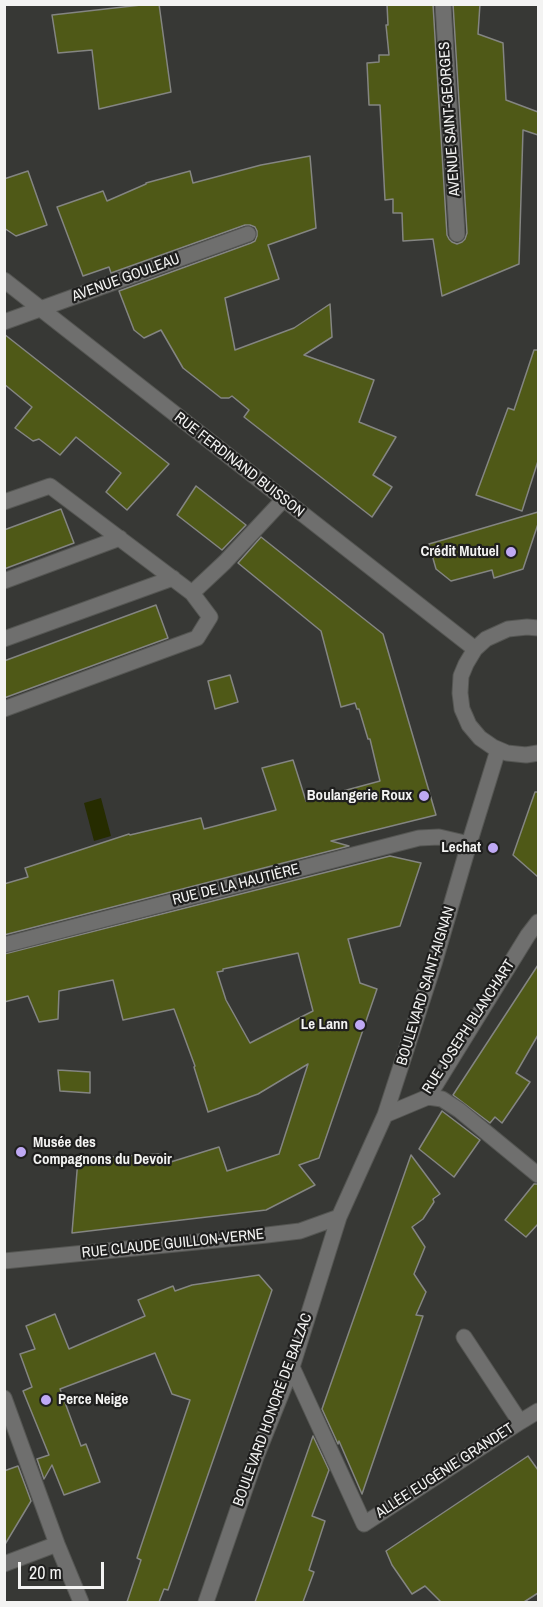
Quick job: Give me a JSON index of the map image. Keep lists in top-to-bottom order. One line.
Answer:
{"streets":{"street":["AVENUE SAINT-GEORGES","AVENUE GOULEAU","RUE FERDINAND BUISSON","RUE DE LA HAUTIÈRE","BOULEVARD SAINT-AIGNAN","RUE JOSEPH BLANCHART","RUE CLAUDE GUILLON-VERNE","BOULEVARD HONORÉ DE BALZAC","ALLÉE EUGÉNIE GRANDET"]},"crossings":[["AVENUE GOULEAU","RUE FERDINAND BUISSON"],["RUE DE LA HAUTIÈRE","BOULEVARD SAINT-AIGNAN"],["BOULEVARD SAINT-AIGNAN","RUE JOSEPH BLANCHART"],["BOULEVARD SAINT-AIGNAN","RUE CLAUDE GUILLON-VERNE"],["BOULEVARD SAINT-AIGNAN","BOULEVARD HONORÉ DE BALZAC"],["RUE CLAUDE GUILLON-VERNE","BOULEVARD HONORÉ DE BALZAC"],["BOULEVARD HONORÉ DE BALZAC","ALLÉE EUGÉNIE GRANDET"]],"places":["Crédit Mutuel","Boulangerie Roux","Lechat","Le Lann","Musée des Compagnons du Devoir","Perce Neige"],"scale_bar":"20 m"}
